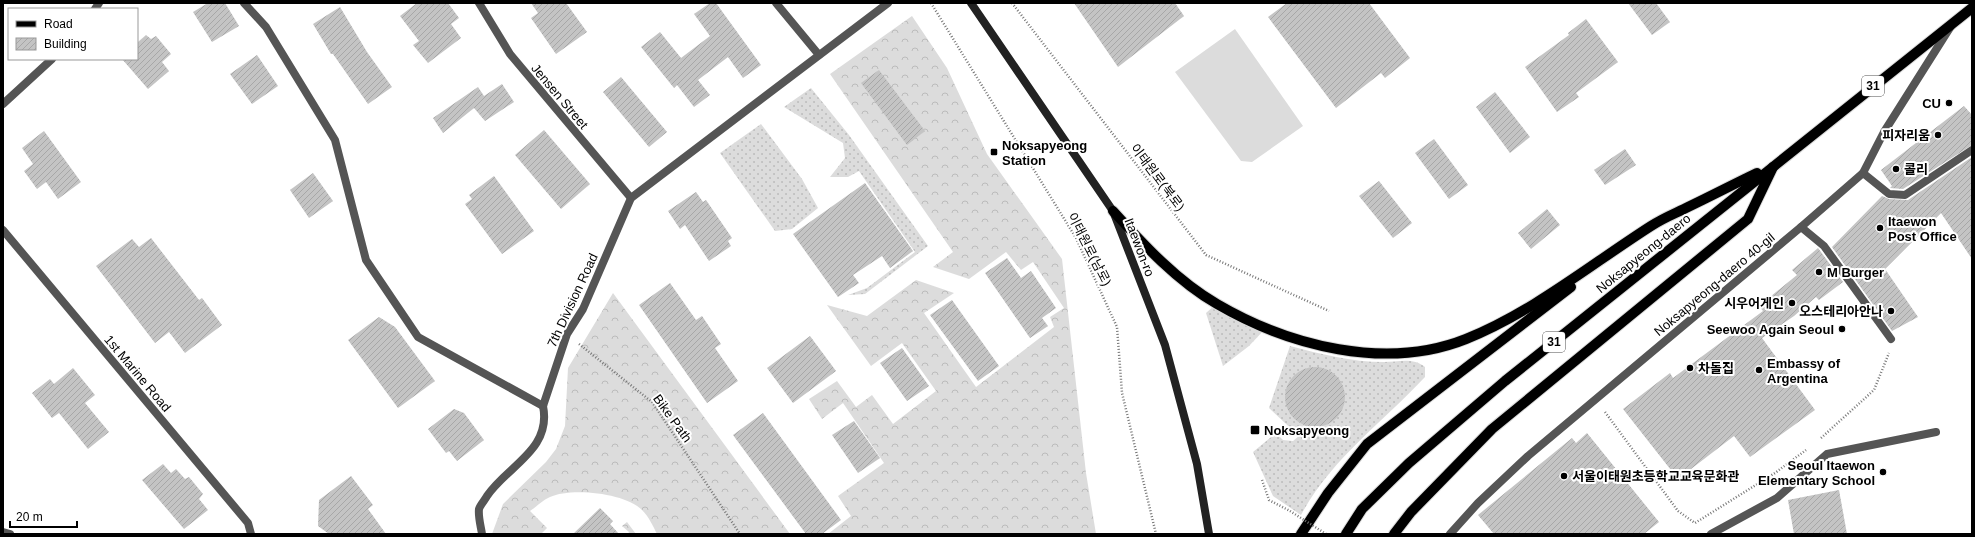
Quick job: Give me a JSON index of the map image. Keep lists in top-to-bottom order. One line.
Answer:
{"streets":{"main road":["31","Itaewon-ro","Noksapyeong-daero"],"street":["Jensen Street","Noksapyeong-daero 40-gil","7th Division Road","1st Marine Road"],"path":["이태원로(북로)","이태원로(남로)","Bike Path"]},"crossings":[["Jensen Street","7th Division Road"],["Noksapyeong-daero","Noksapyeong-daero 40-gil"],["7th Division Road","Bike Path"]],"places":{"other":["CU","피자리움","콜리","Itaewon Post Office","M Burger","시우어게인","오스테리아안나","Seewoo Again Seoul","차돌집","Embassy of Argentina","Seoul Itaewon Elementary School","서울이태원초등학교교육문화관"],"transit":["Noksapyeong Station","Noksapyeong"]},"legend":["Road","Building"],"scale_bar":"20 m"}
